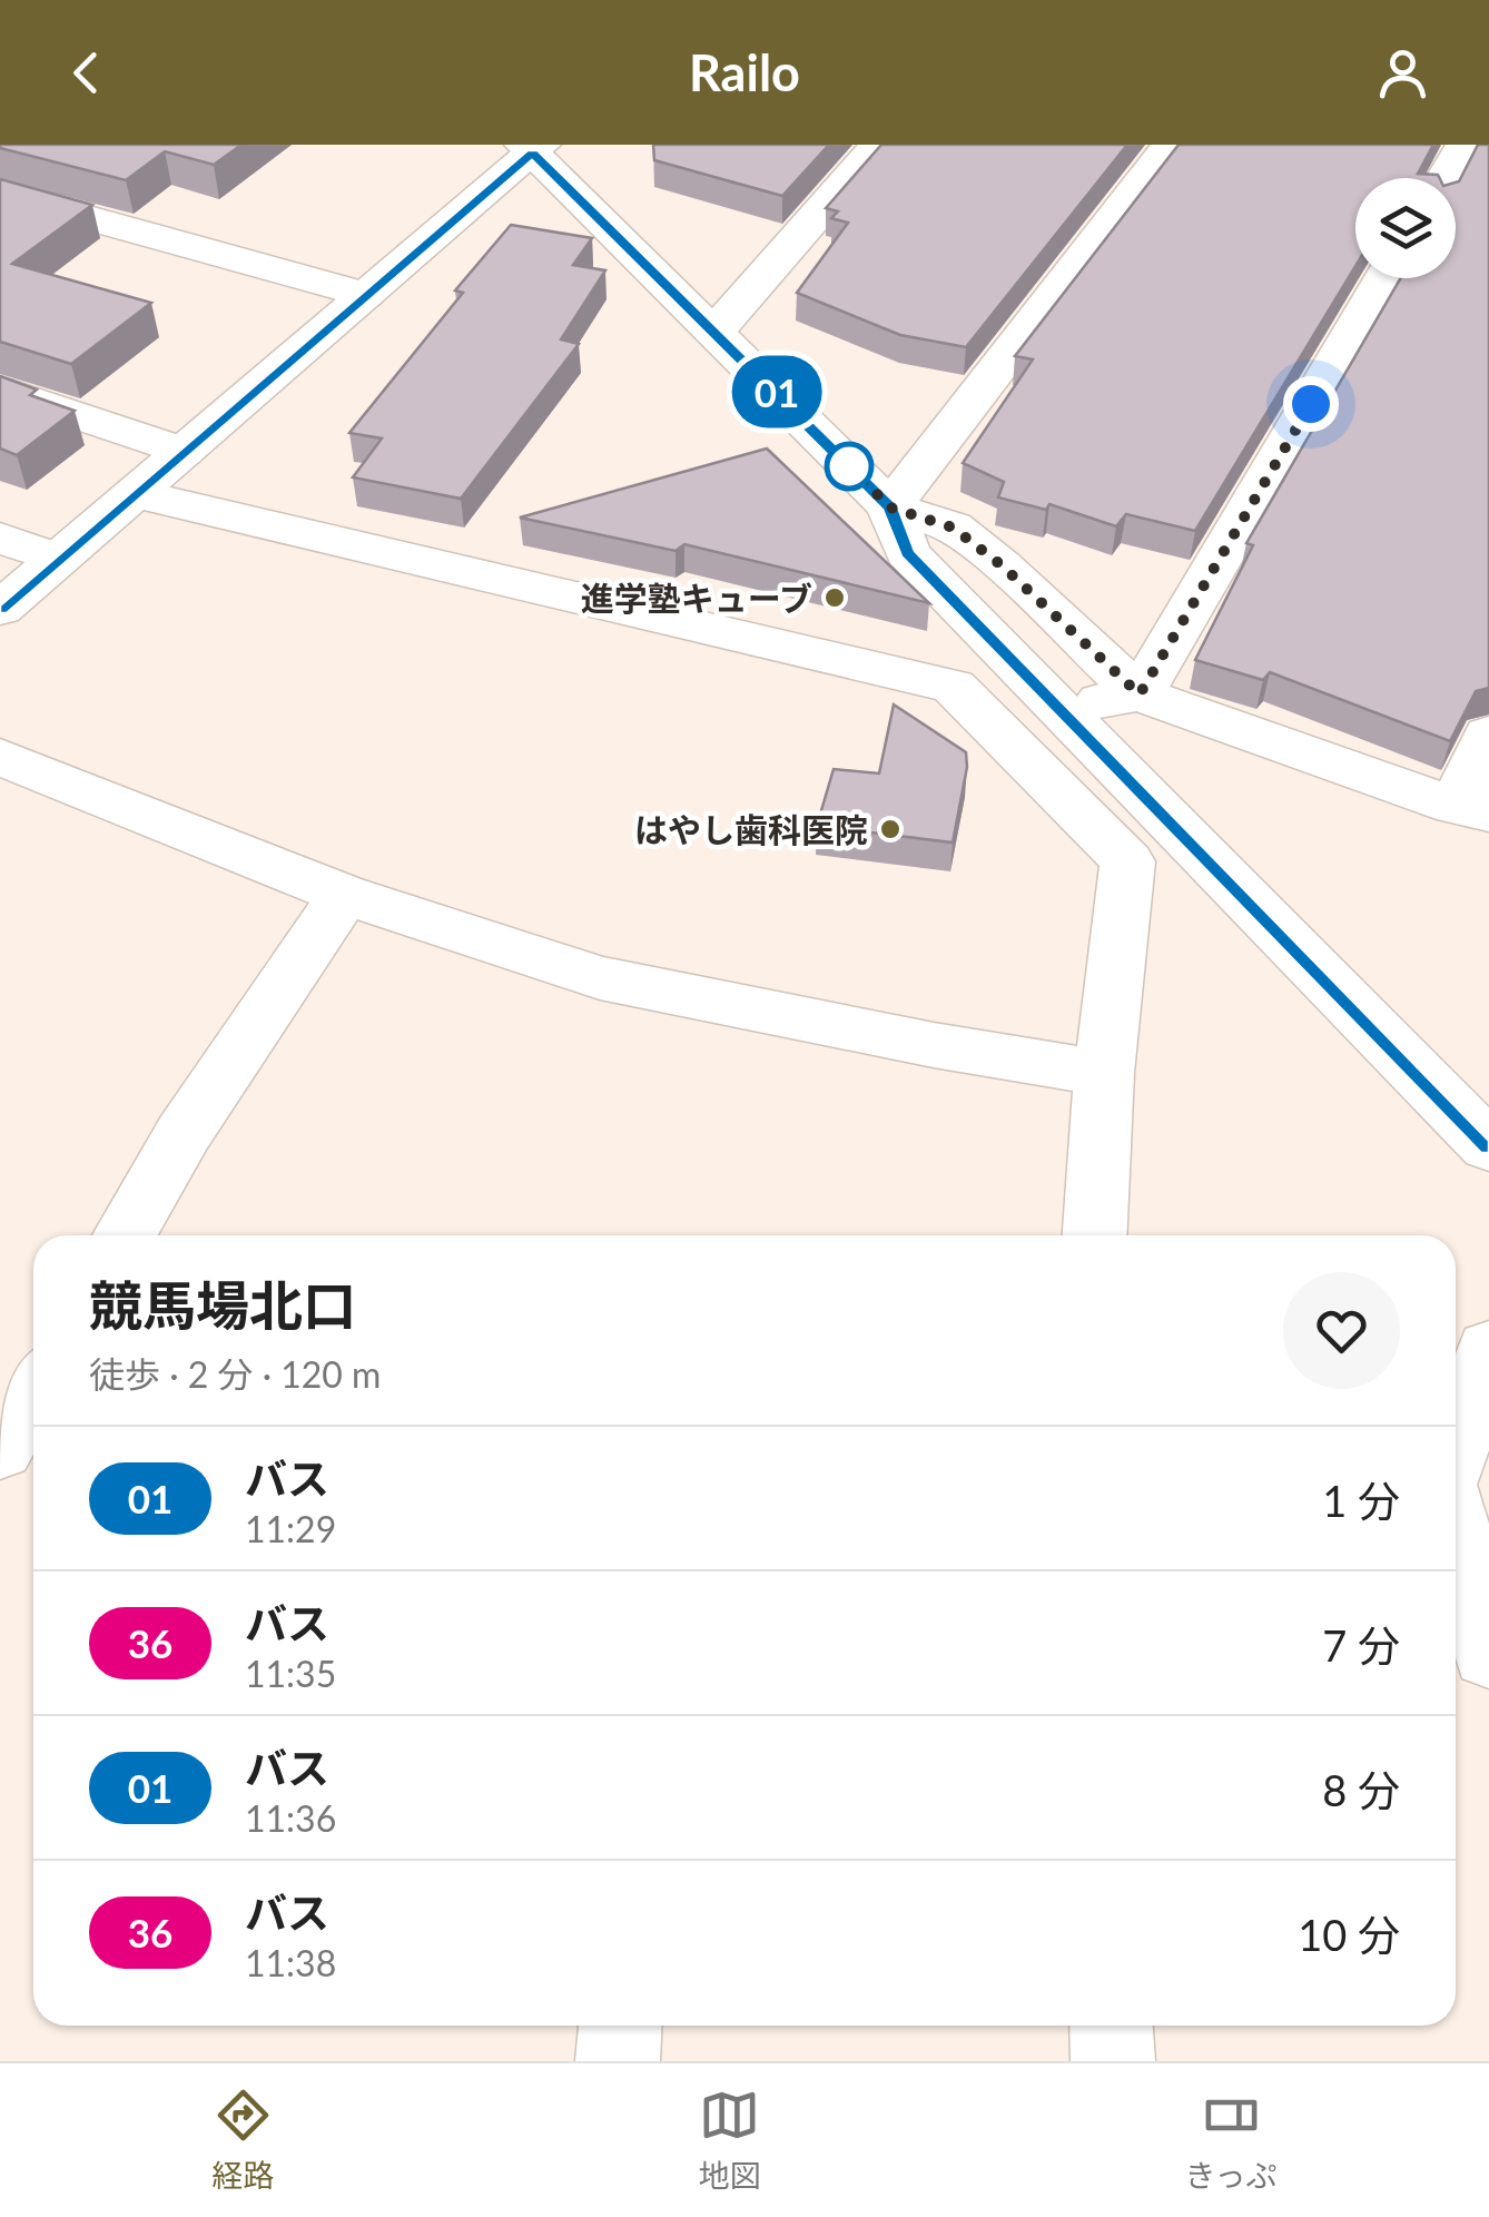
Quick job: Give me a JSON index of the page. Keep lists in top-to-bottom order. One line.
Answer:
{"places":["進学塾キューブ","はやし歯科医院"],"lines":["bus line 01"],"page":{"header":"Railo","on_map":"01","heading":["競馬場北口","徒歩 · 2 分 · 120 m"],"list":[{"mark":"01","name":"バス","note":"11:29","value":"1 分"},{"mark":"36","name":"バス","note":"11:35","value":"7 分"},{"mark":"01","name":"バス","note":"11:36","value":"8 分"},{"mark":"36","name":"バス","note":"11:38","value":"10 分"}],"tabs":["経路","地図","きっぷ"]}}
